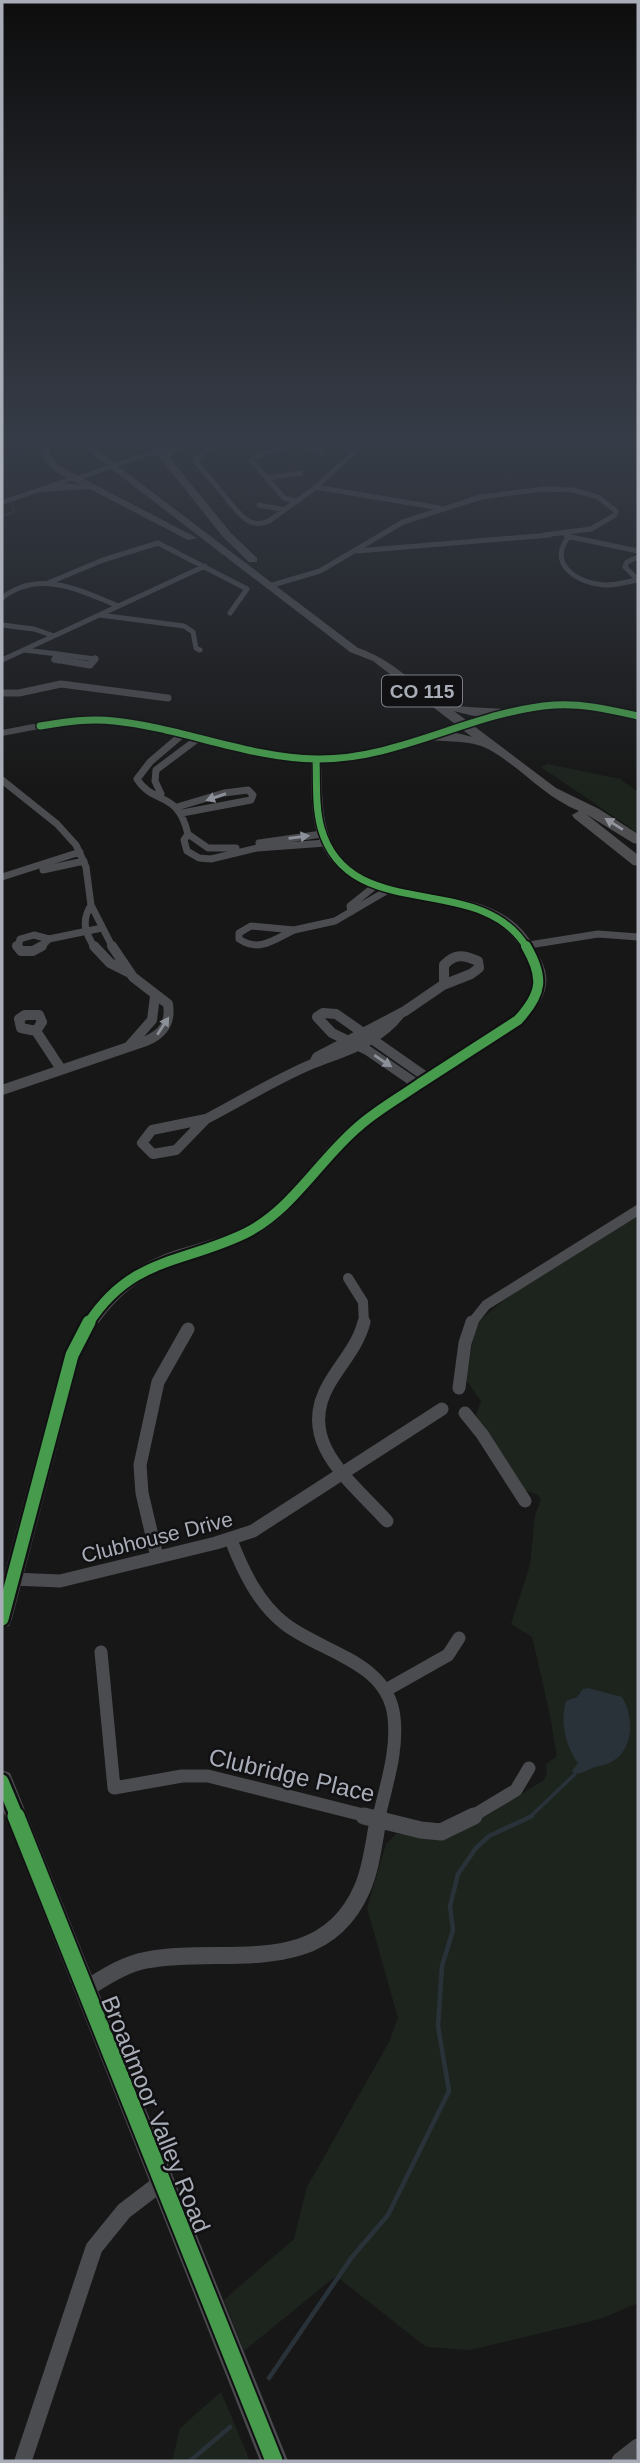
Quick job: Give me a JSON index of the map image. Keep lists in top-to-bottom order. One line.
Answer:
{"streets":{"highway":["CO 115"],"street":["Clubhouse Drive","Clubridge Place","Broadmoor Valley Road"]}}
